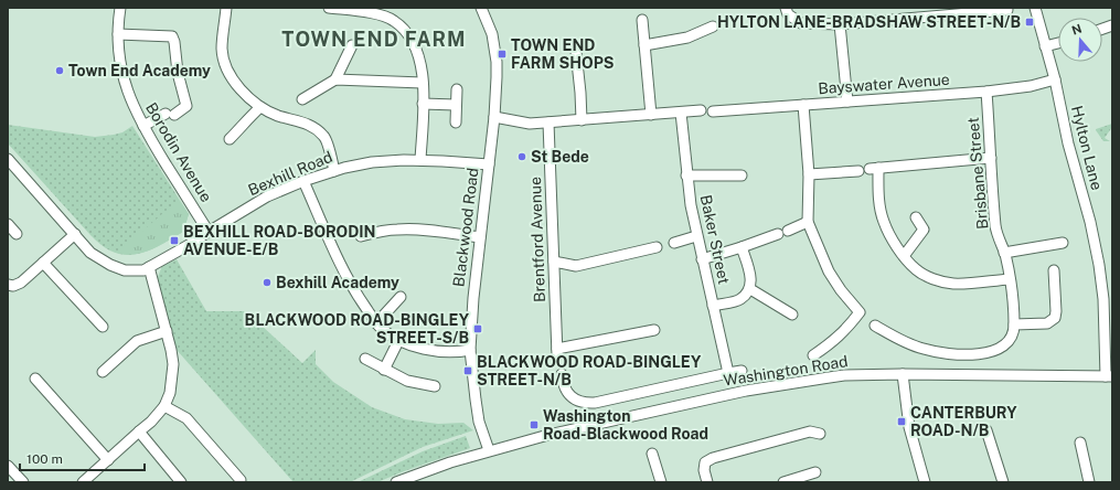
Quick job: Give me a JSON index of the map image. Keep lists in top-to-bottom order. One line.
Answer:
{"streets":{"street":["Bayswater Avenue","Hylton Lane","Borodin Avenue","Bexhill Road","Brisbane Street","Blackwood Road","Brentford Avenue","Baker Street","Washington Road"]},"crossings":[["Bayswater Avenue","Hylton Lane"],["Bayswater Avenue","Brisbane Street"],["Hylton Lane","Washington Road"],["Borodin Avenue","Bexhill Road"],["Bexhill Road","Blackwood Road"],["Blackwood Road","Washington Road"]],"districts":["TOWN END FARM"],"places":{"transit":["HYLTON LANE-BRADSHAW STREET-N/B","TOWN END FARM SHOPS","BEXHILL ROAD-BORODIN AVENUE-E/B","BLACKWOOD ROAD-BINGLEY STREET-S/B","BLACKWOOD ROAD-BINGLEY STREET-N/B","CANTERBURY ROAD-N/B","Washington Road-Blackwood Road"],"other":["Town End Academy","St Bede","Bexhill Academy"]},"scale_bar":"100 m","north":"top"}
